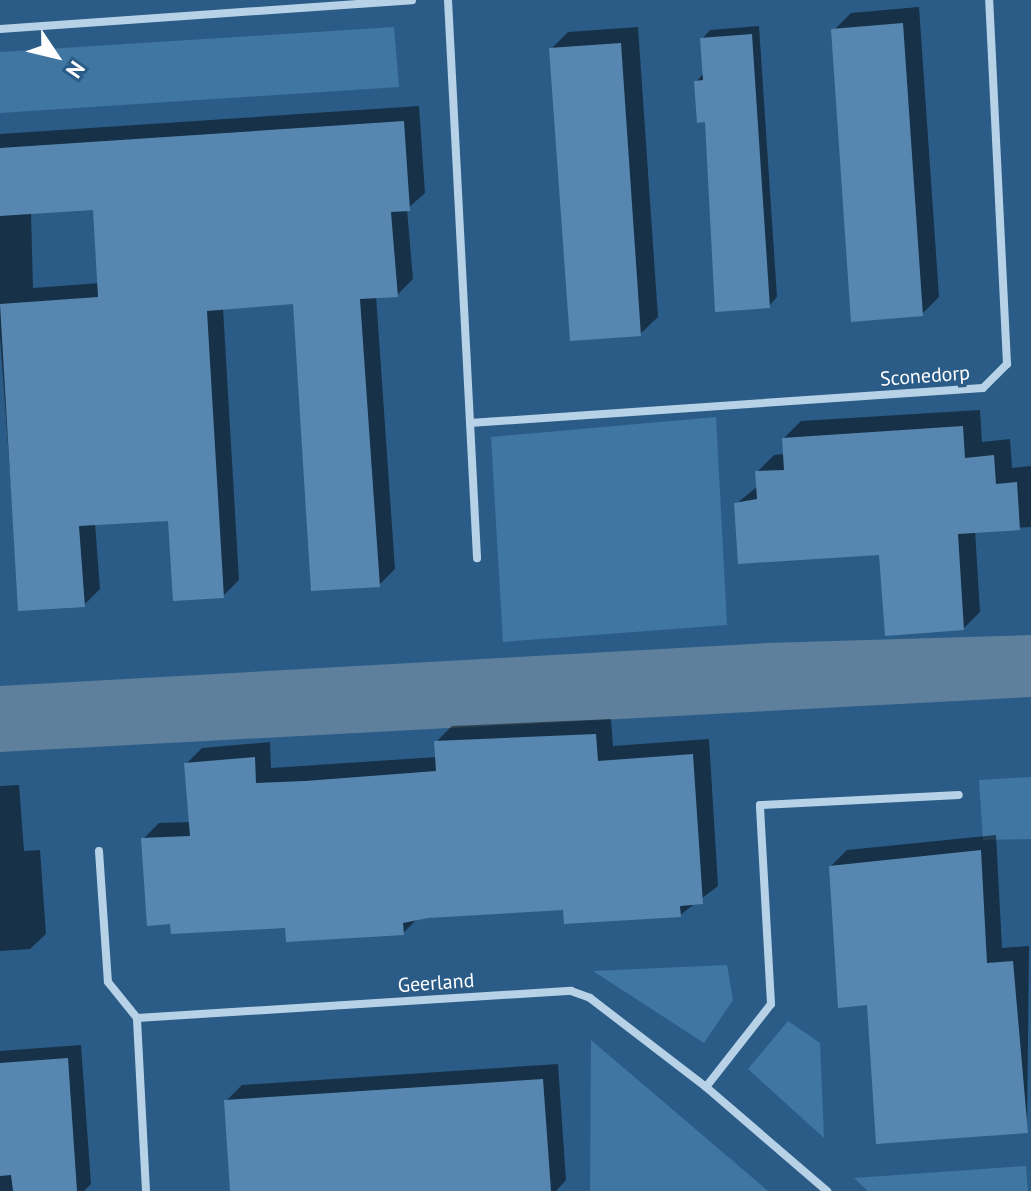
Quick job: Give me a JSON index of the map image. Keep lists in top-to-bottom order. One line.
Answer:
{"streets":{"street":["Sconedorp","Geerland"]},"north":"bottom right"}
